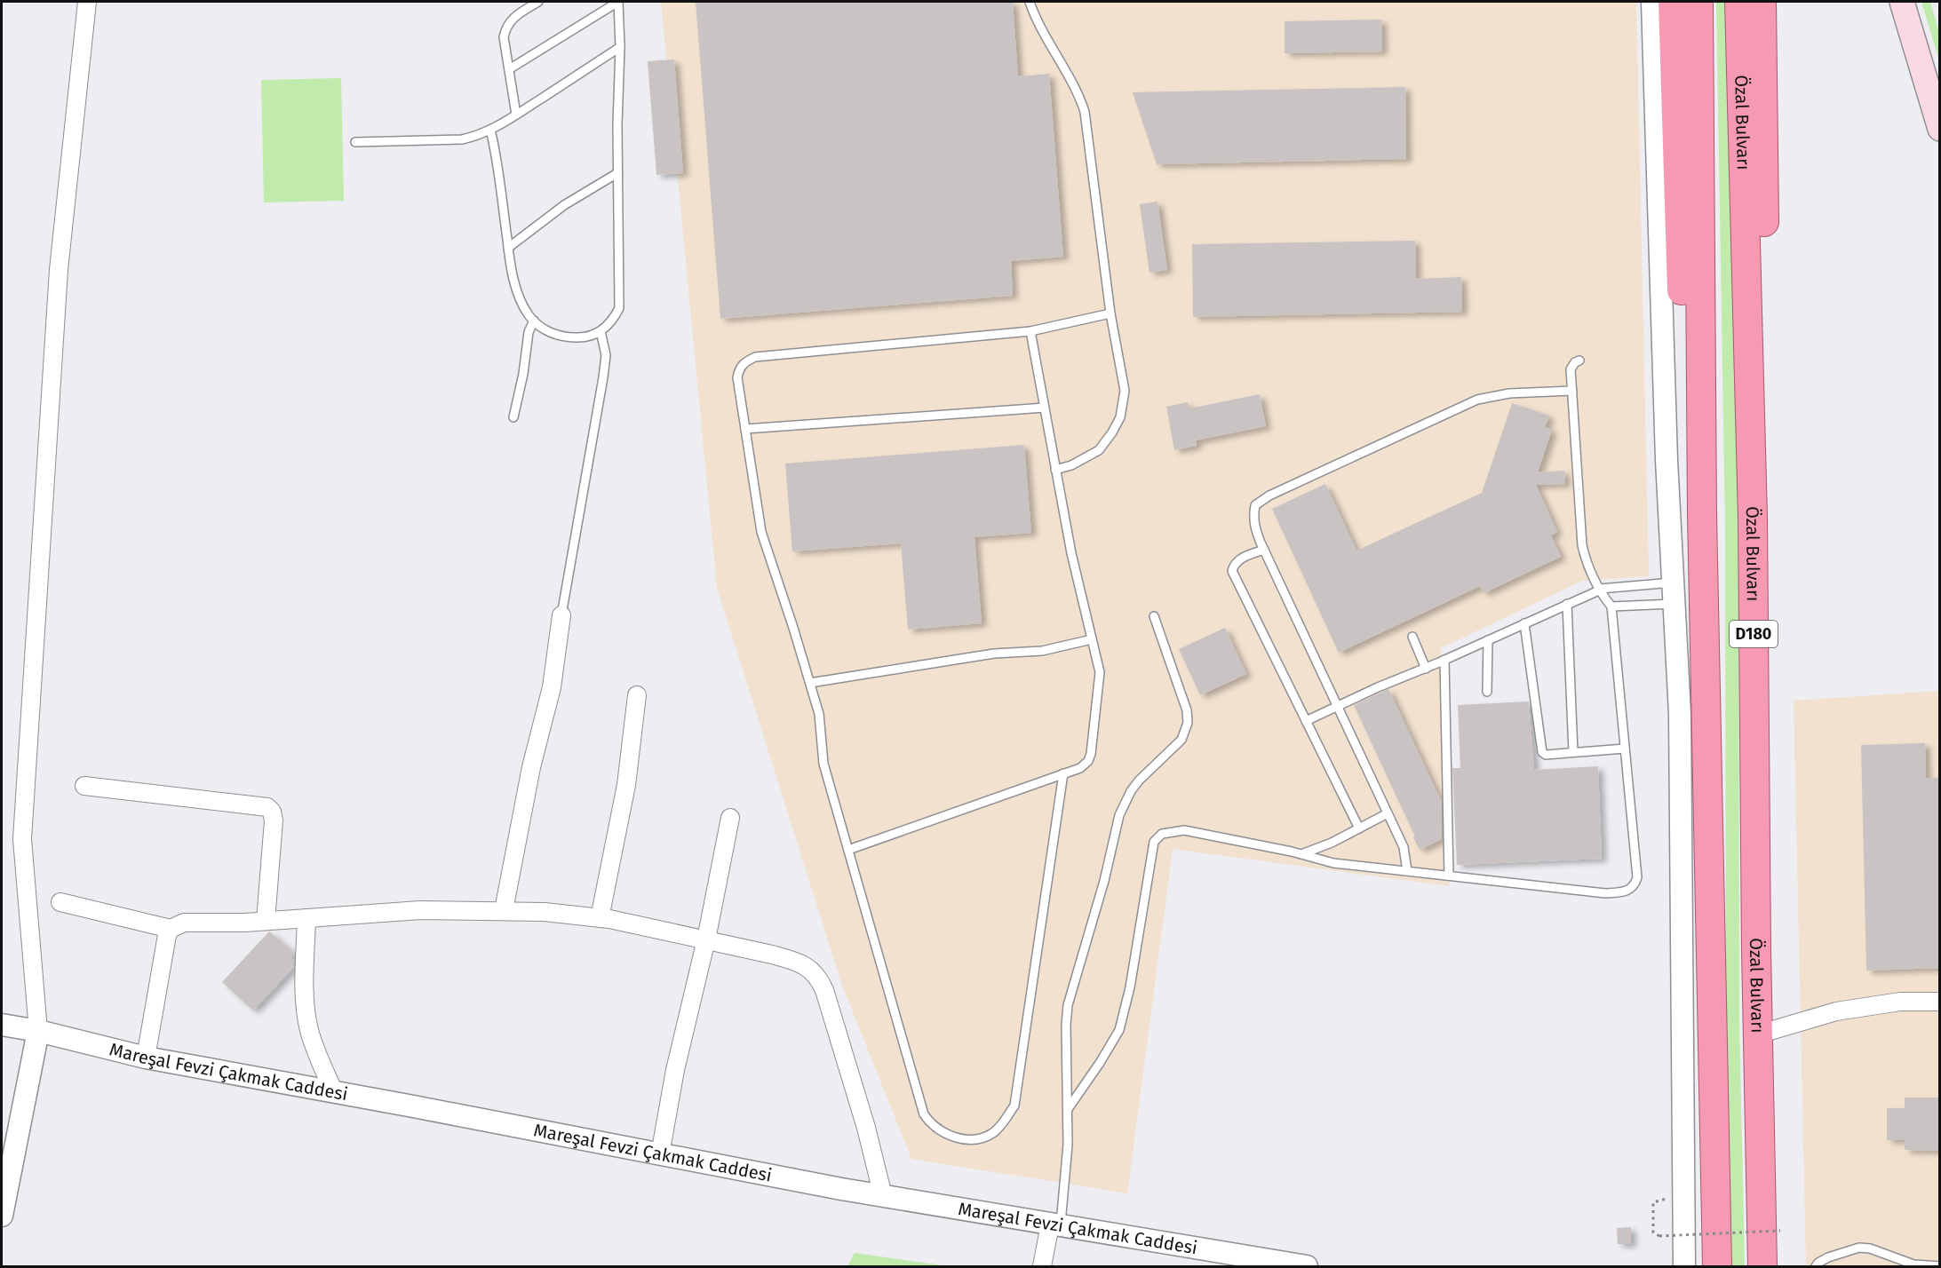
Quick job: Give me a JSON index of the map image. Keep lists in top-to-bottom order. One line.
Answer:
{"streets":{"highway":["Özal Bulvarı","D180"],"street":["Mareşal Fevzi Çakmak Caddesi"]},"crossings":[["Özal Bulvarı","D180"]]}
